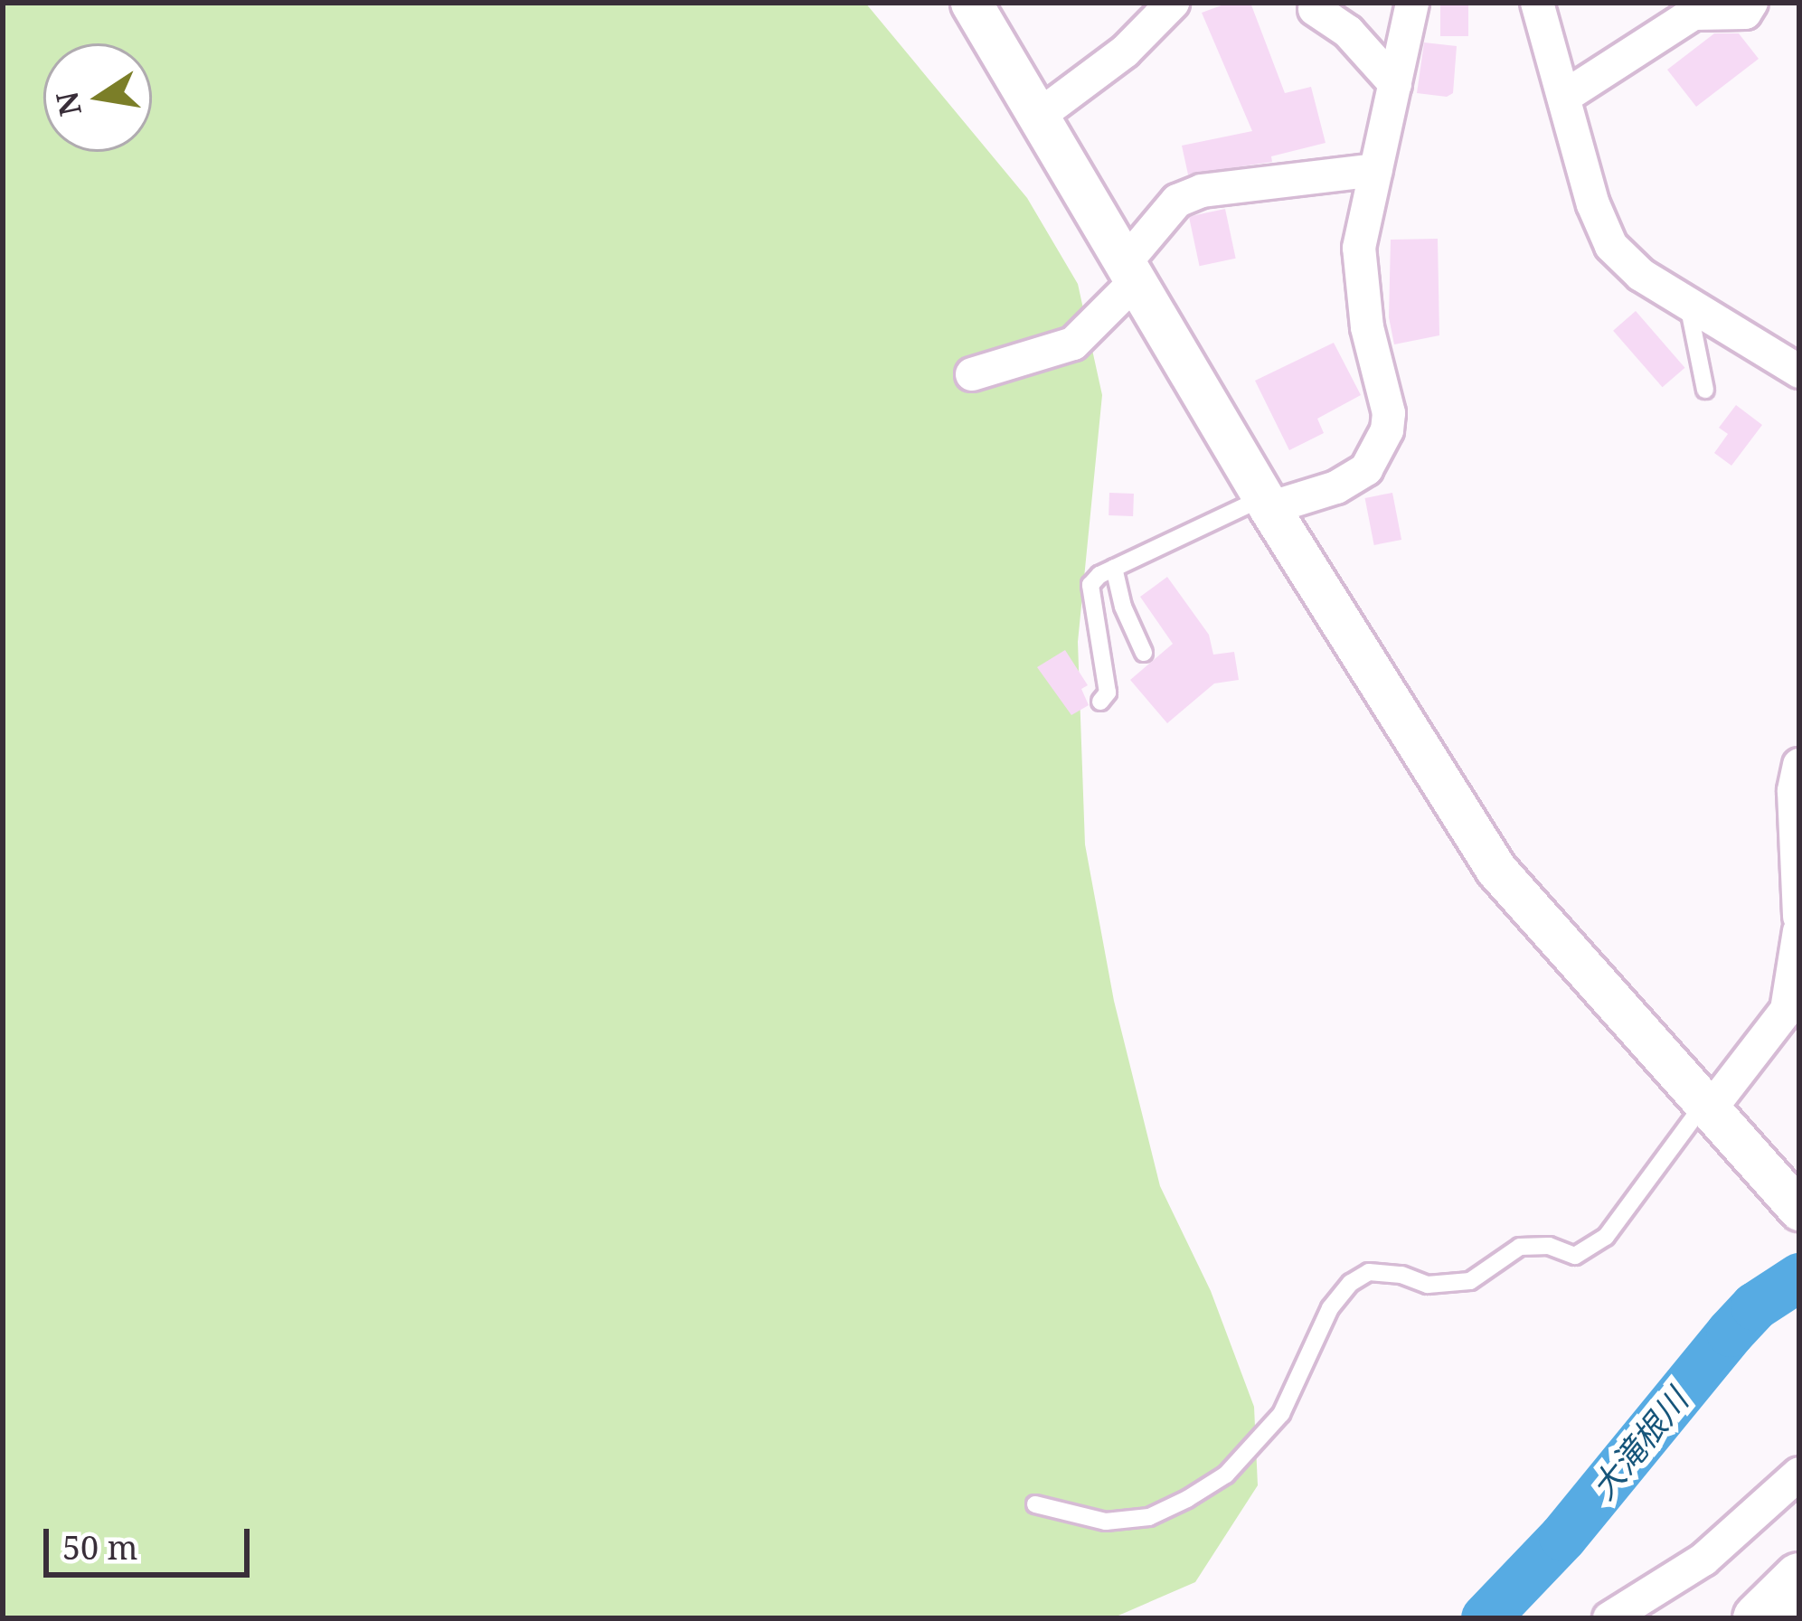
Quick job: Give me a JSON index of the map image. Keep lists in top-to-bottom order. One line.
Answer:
{"water":["大滝根川"],"scale_bar":"50 m","north":"left"}
